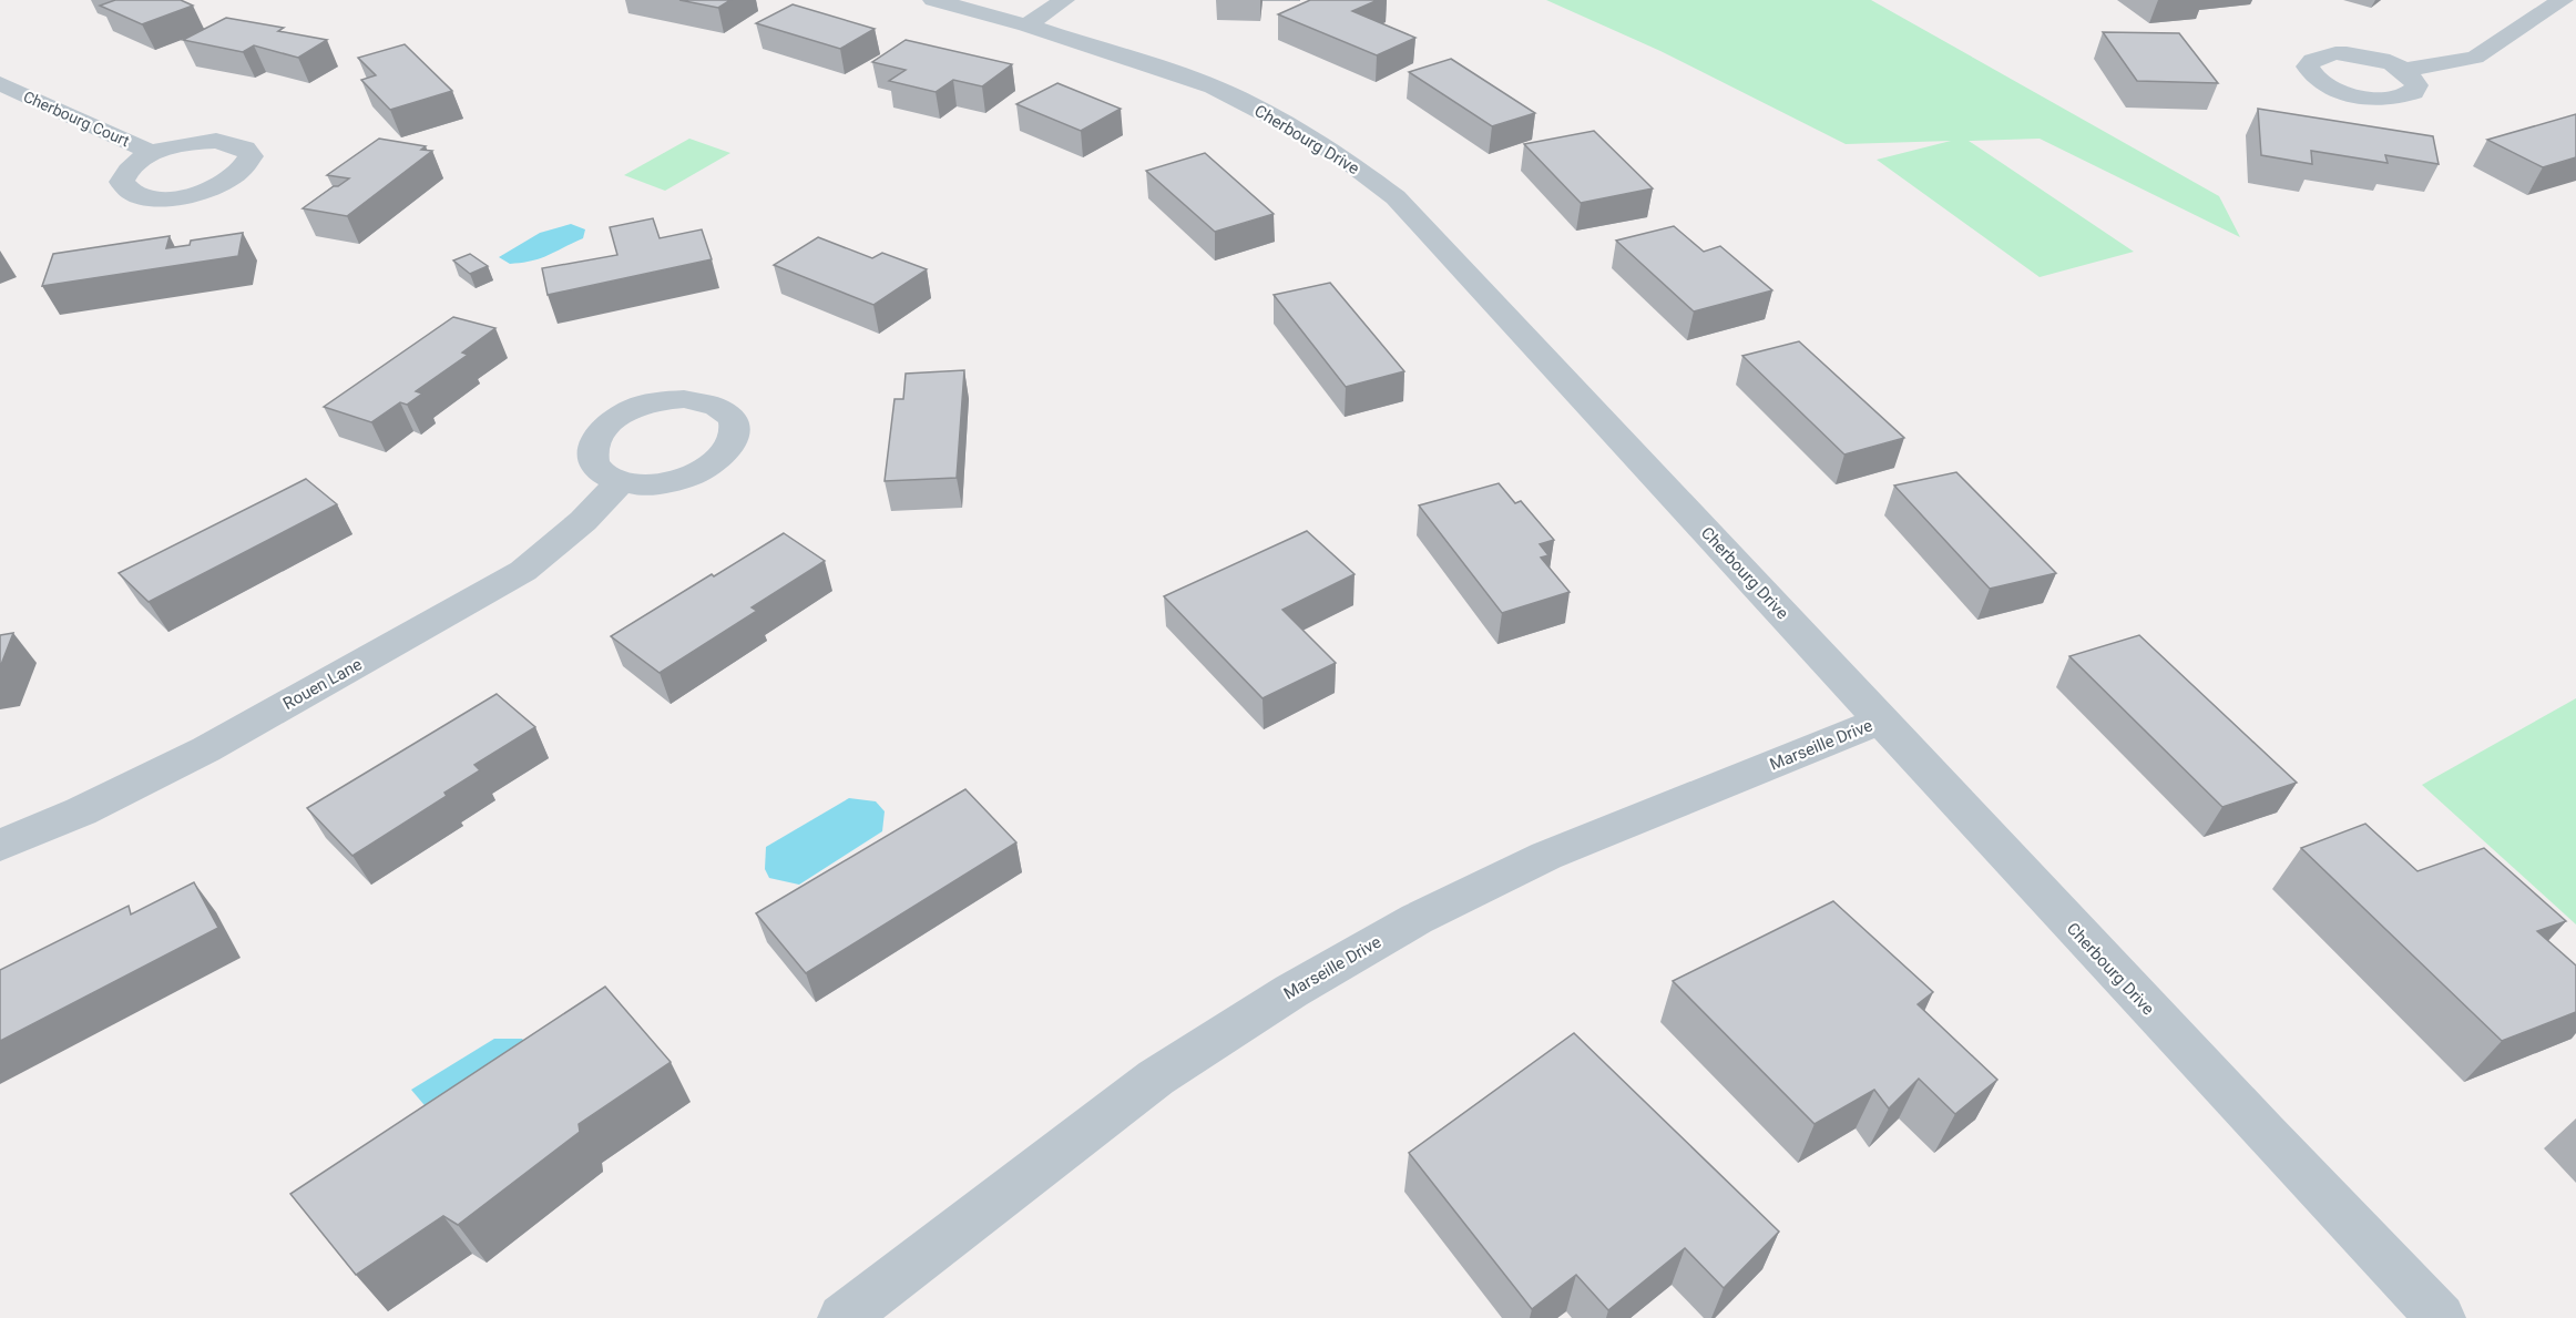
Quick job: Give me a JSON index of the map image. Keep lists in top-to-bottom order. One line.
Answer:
{"streets":{"street":["Cherbourg Court","Cherbourg Drive","Rouen Lane","Marseille Drive"]},"crossings":[["Cherbourg Drive","Marseille Drive"]]}
